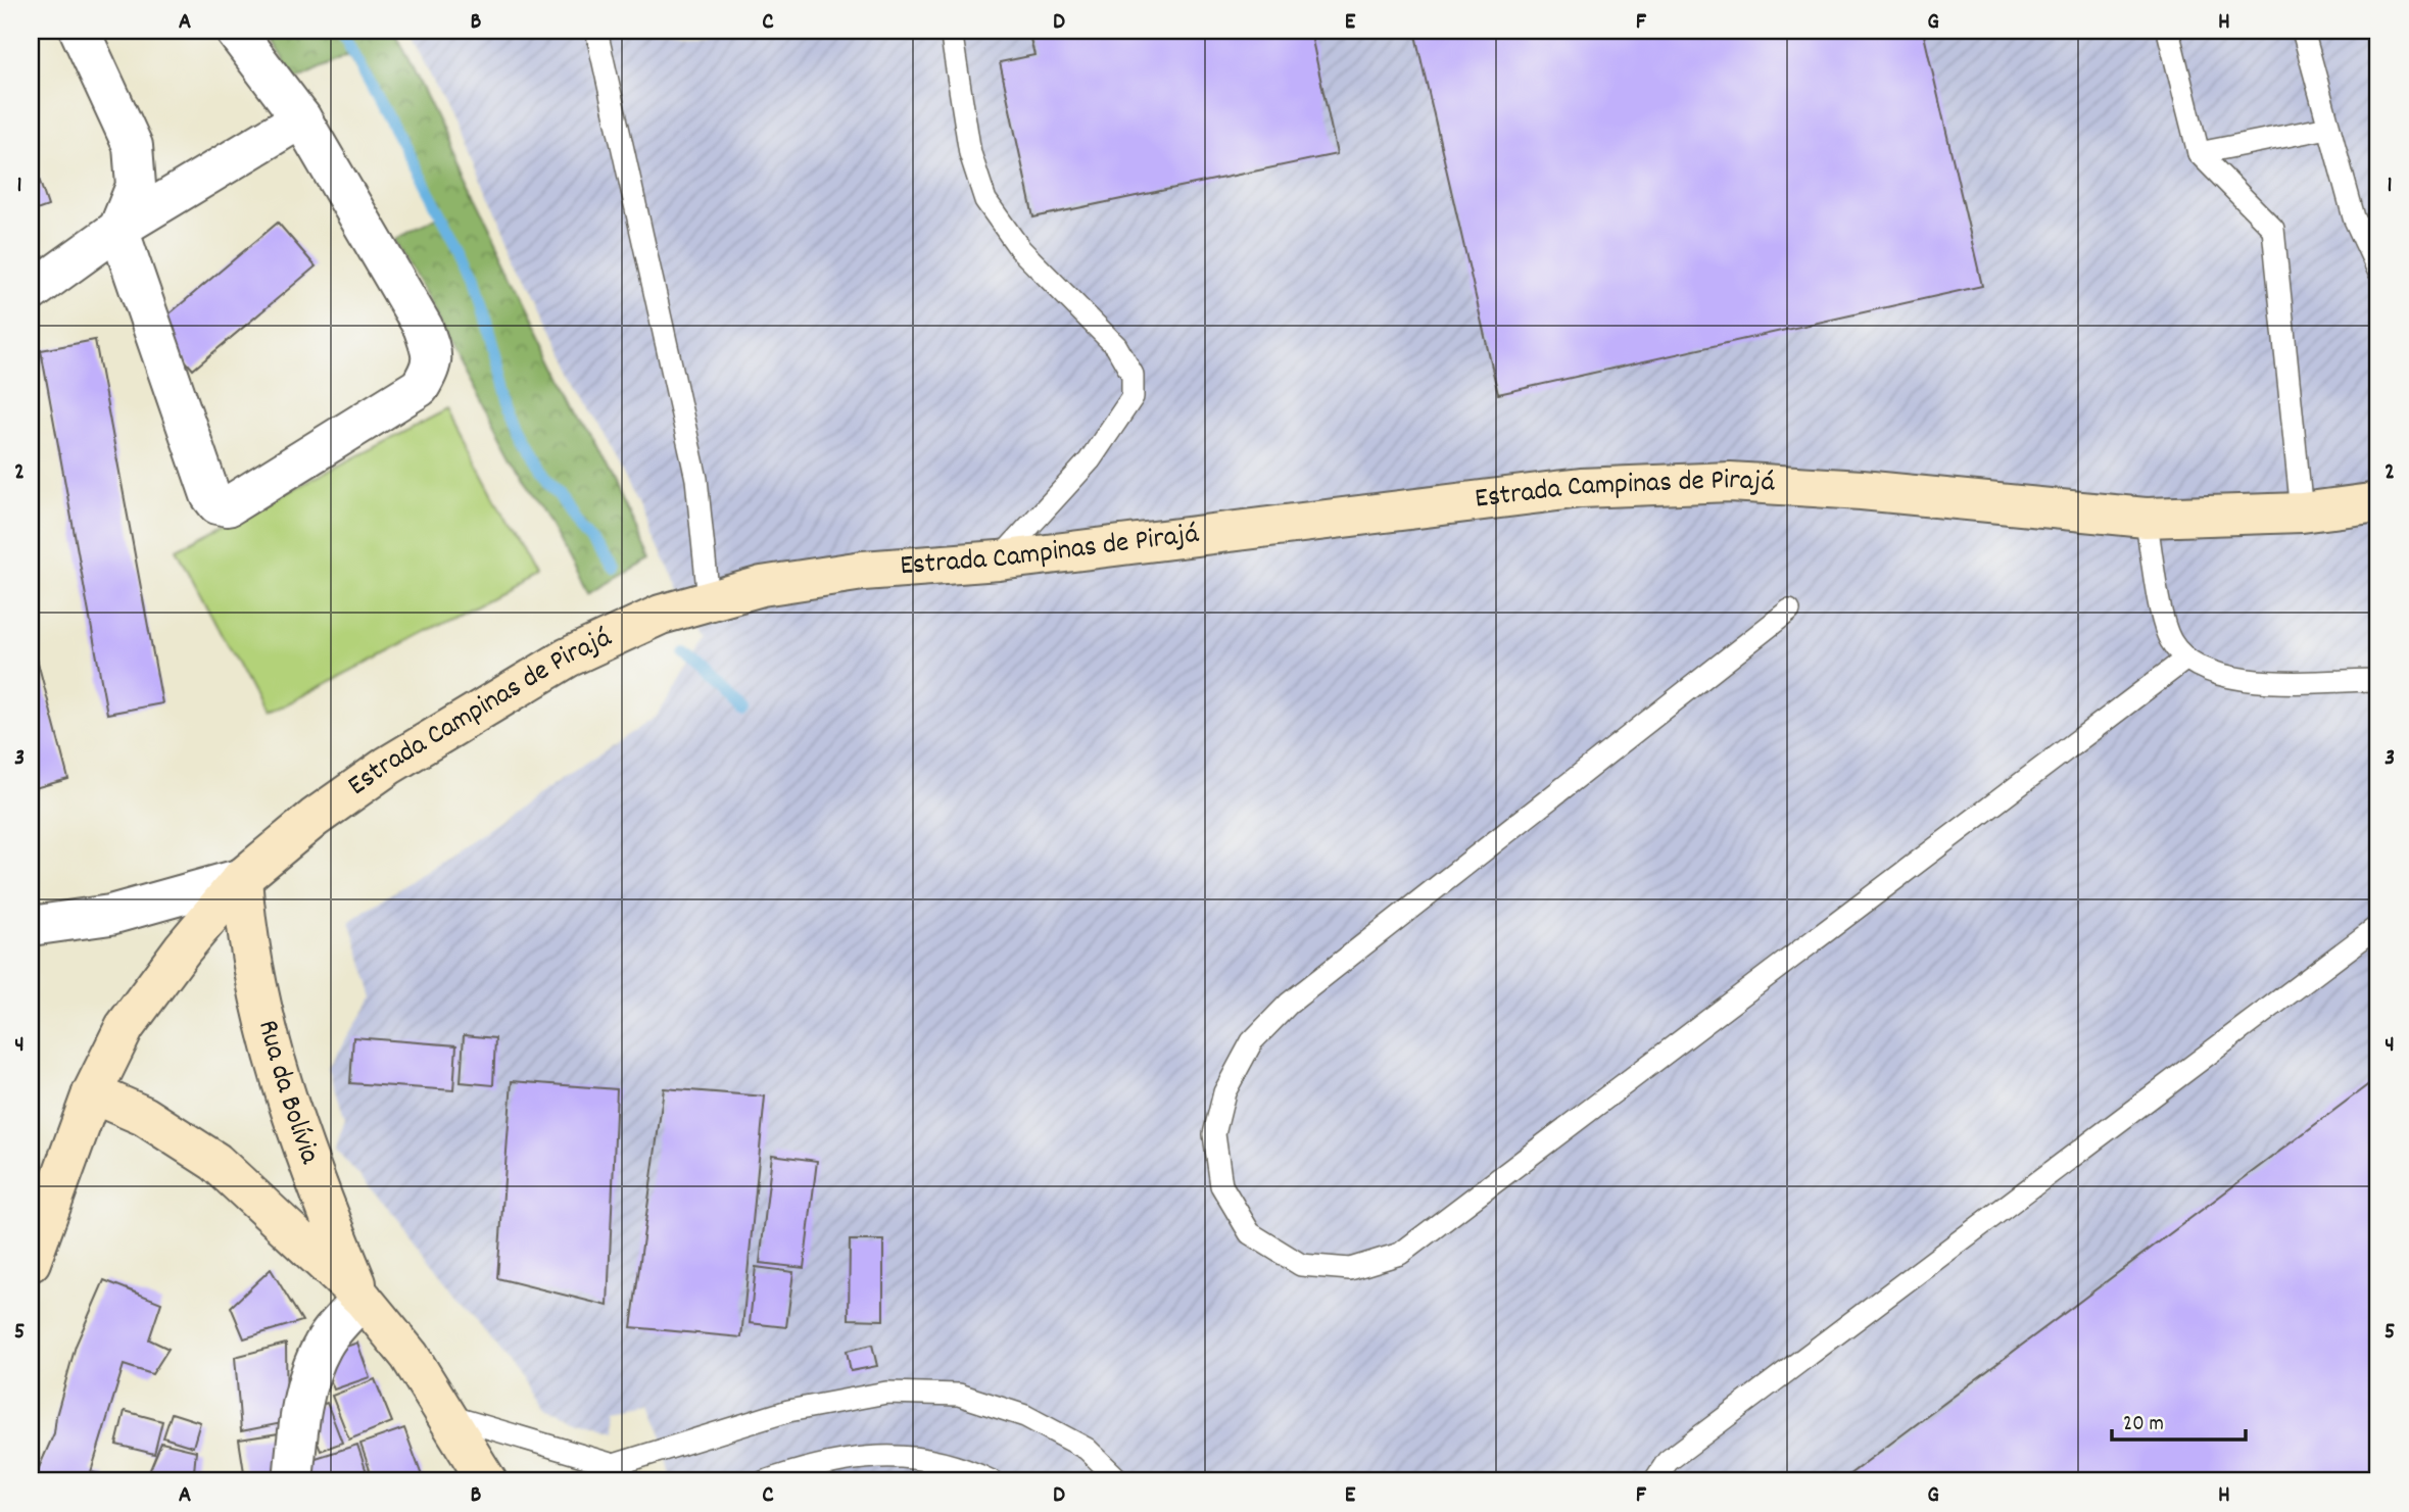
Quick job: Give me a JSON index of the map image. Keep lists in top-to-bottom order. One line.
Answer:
{"streets":{"main road":["Estrada Campinas de Pirajá","Rua da Bolívia"]},"crossings":[["Estrada Campinas de Pirajá","Rua da Bolívia"]],"scale_bar":"20 m","grid":{"columns":["A","B","C","D","E","F","G","H"],"rows":["1","2","3","4","5"]}}
